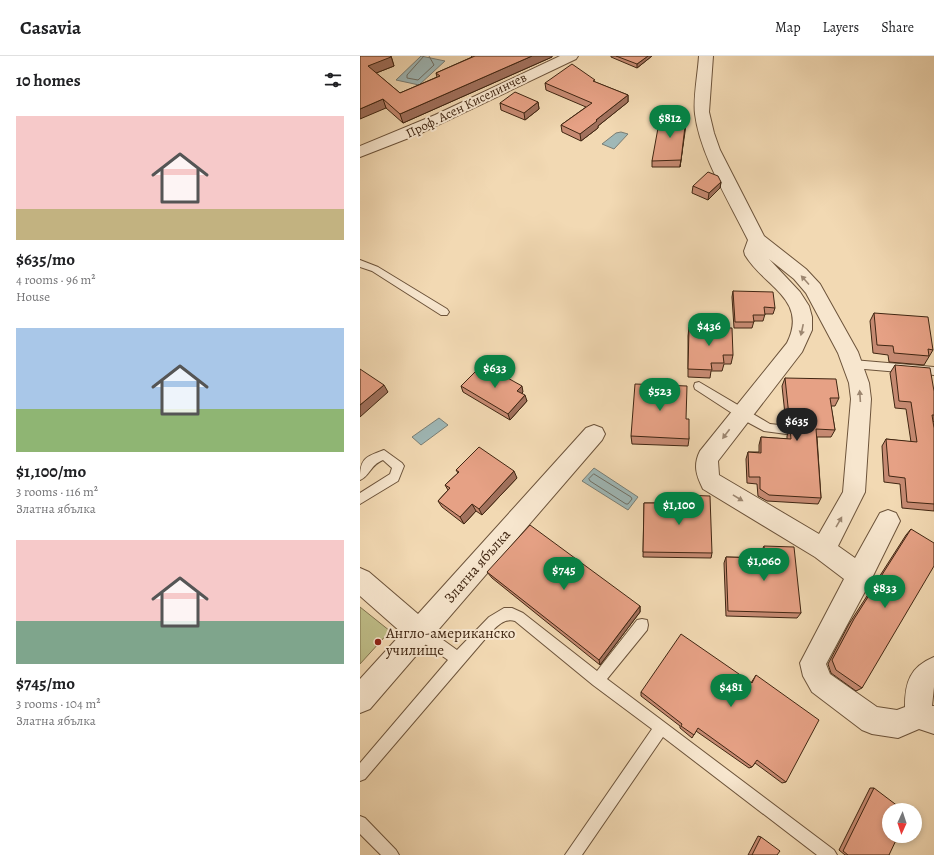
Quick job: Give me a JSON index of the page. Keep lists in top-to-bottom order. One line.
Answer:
{"streets":{"street":["Проф. Асен Киселинчев","Златна ябълка"]},"places":["Англо-американско училище"],"north":"bottom","page":{"header":"Casavia","nav":["Map","Layers","Share"],"heading":"10 homes","list":[{"name":"$635/mo","note":"4 rooms · 96 m² · House"},{"name":"$1,100/mo","note":"3 rooms · 116 m² · Златна ябълка"},{"name":"$745/mo","note":"3 rooms · 104 m² · Златна ябълка"}],"price":["$812","$436","$633","$523","$635","$1,100","$1,060","$745","$833","$481"]}}
